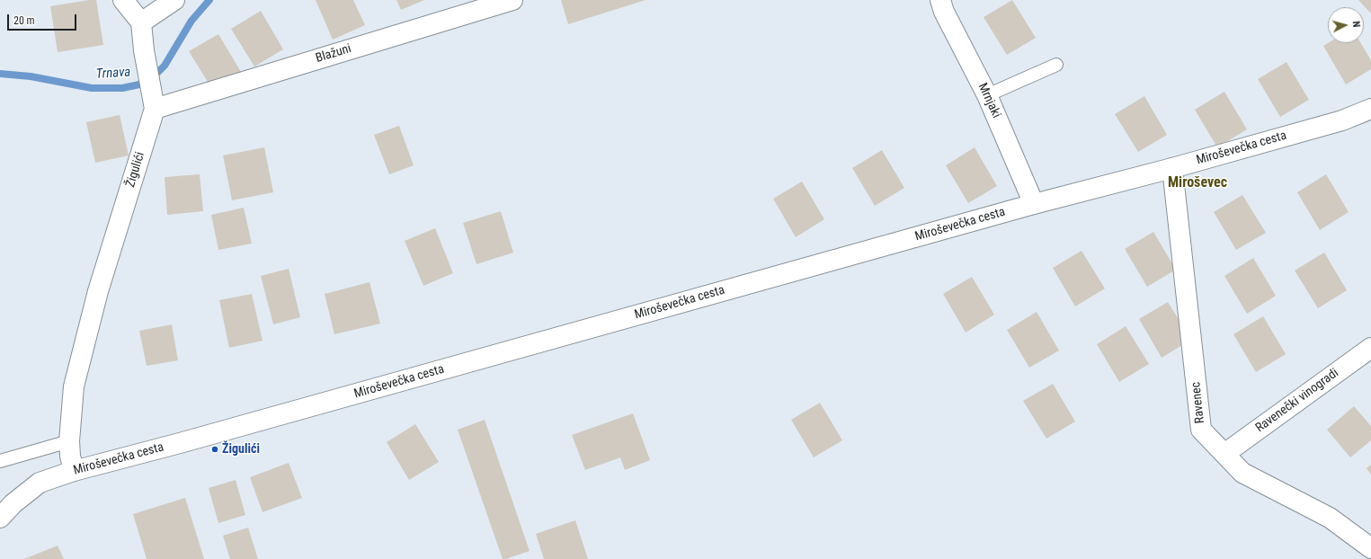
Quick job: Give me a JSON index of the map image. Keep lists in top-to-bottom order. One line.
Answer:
{"streets":{"street":["Blažuni","Mrnjaki","Miroševečka cesta","Žigulići","Ravenečki vinogradi","Ravenec"]},"crossings":[["Blažuni","Žigulići"],["Mrnjaki","Miroševečka cesta"],["Miroševečka cesta","Žigulići"],["Miroševečka cesta","Ravenec"],["Ravenečki vinogradi","Ravenec"]],"districts":["Miroševec"],"water":["Trnava"],"places":["Žigulići"],"scale_bar":"20 m","north":"right"}
